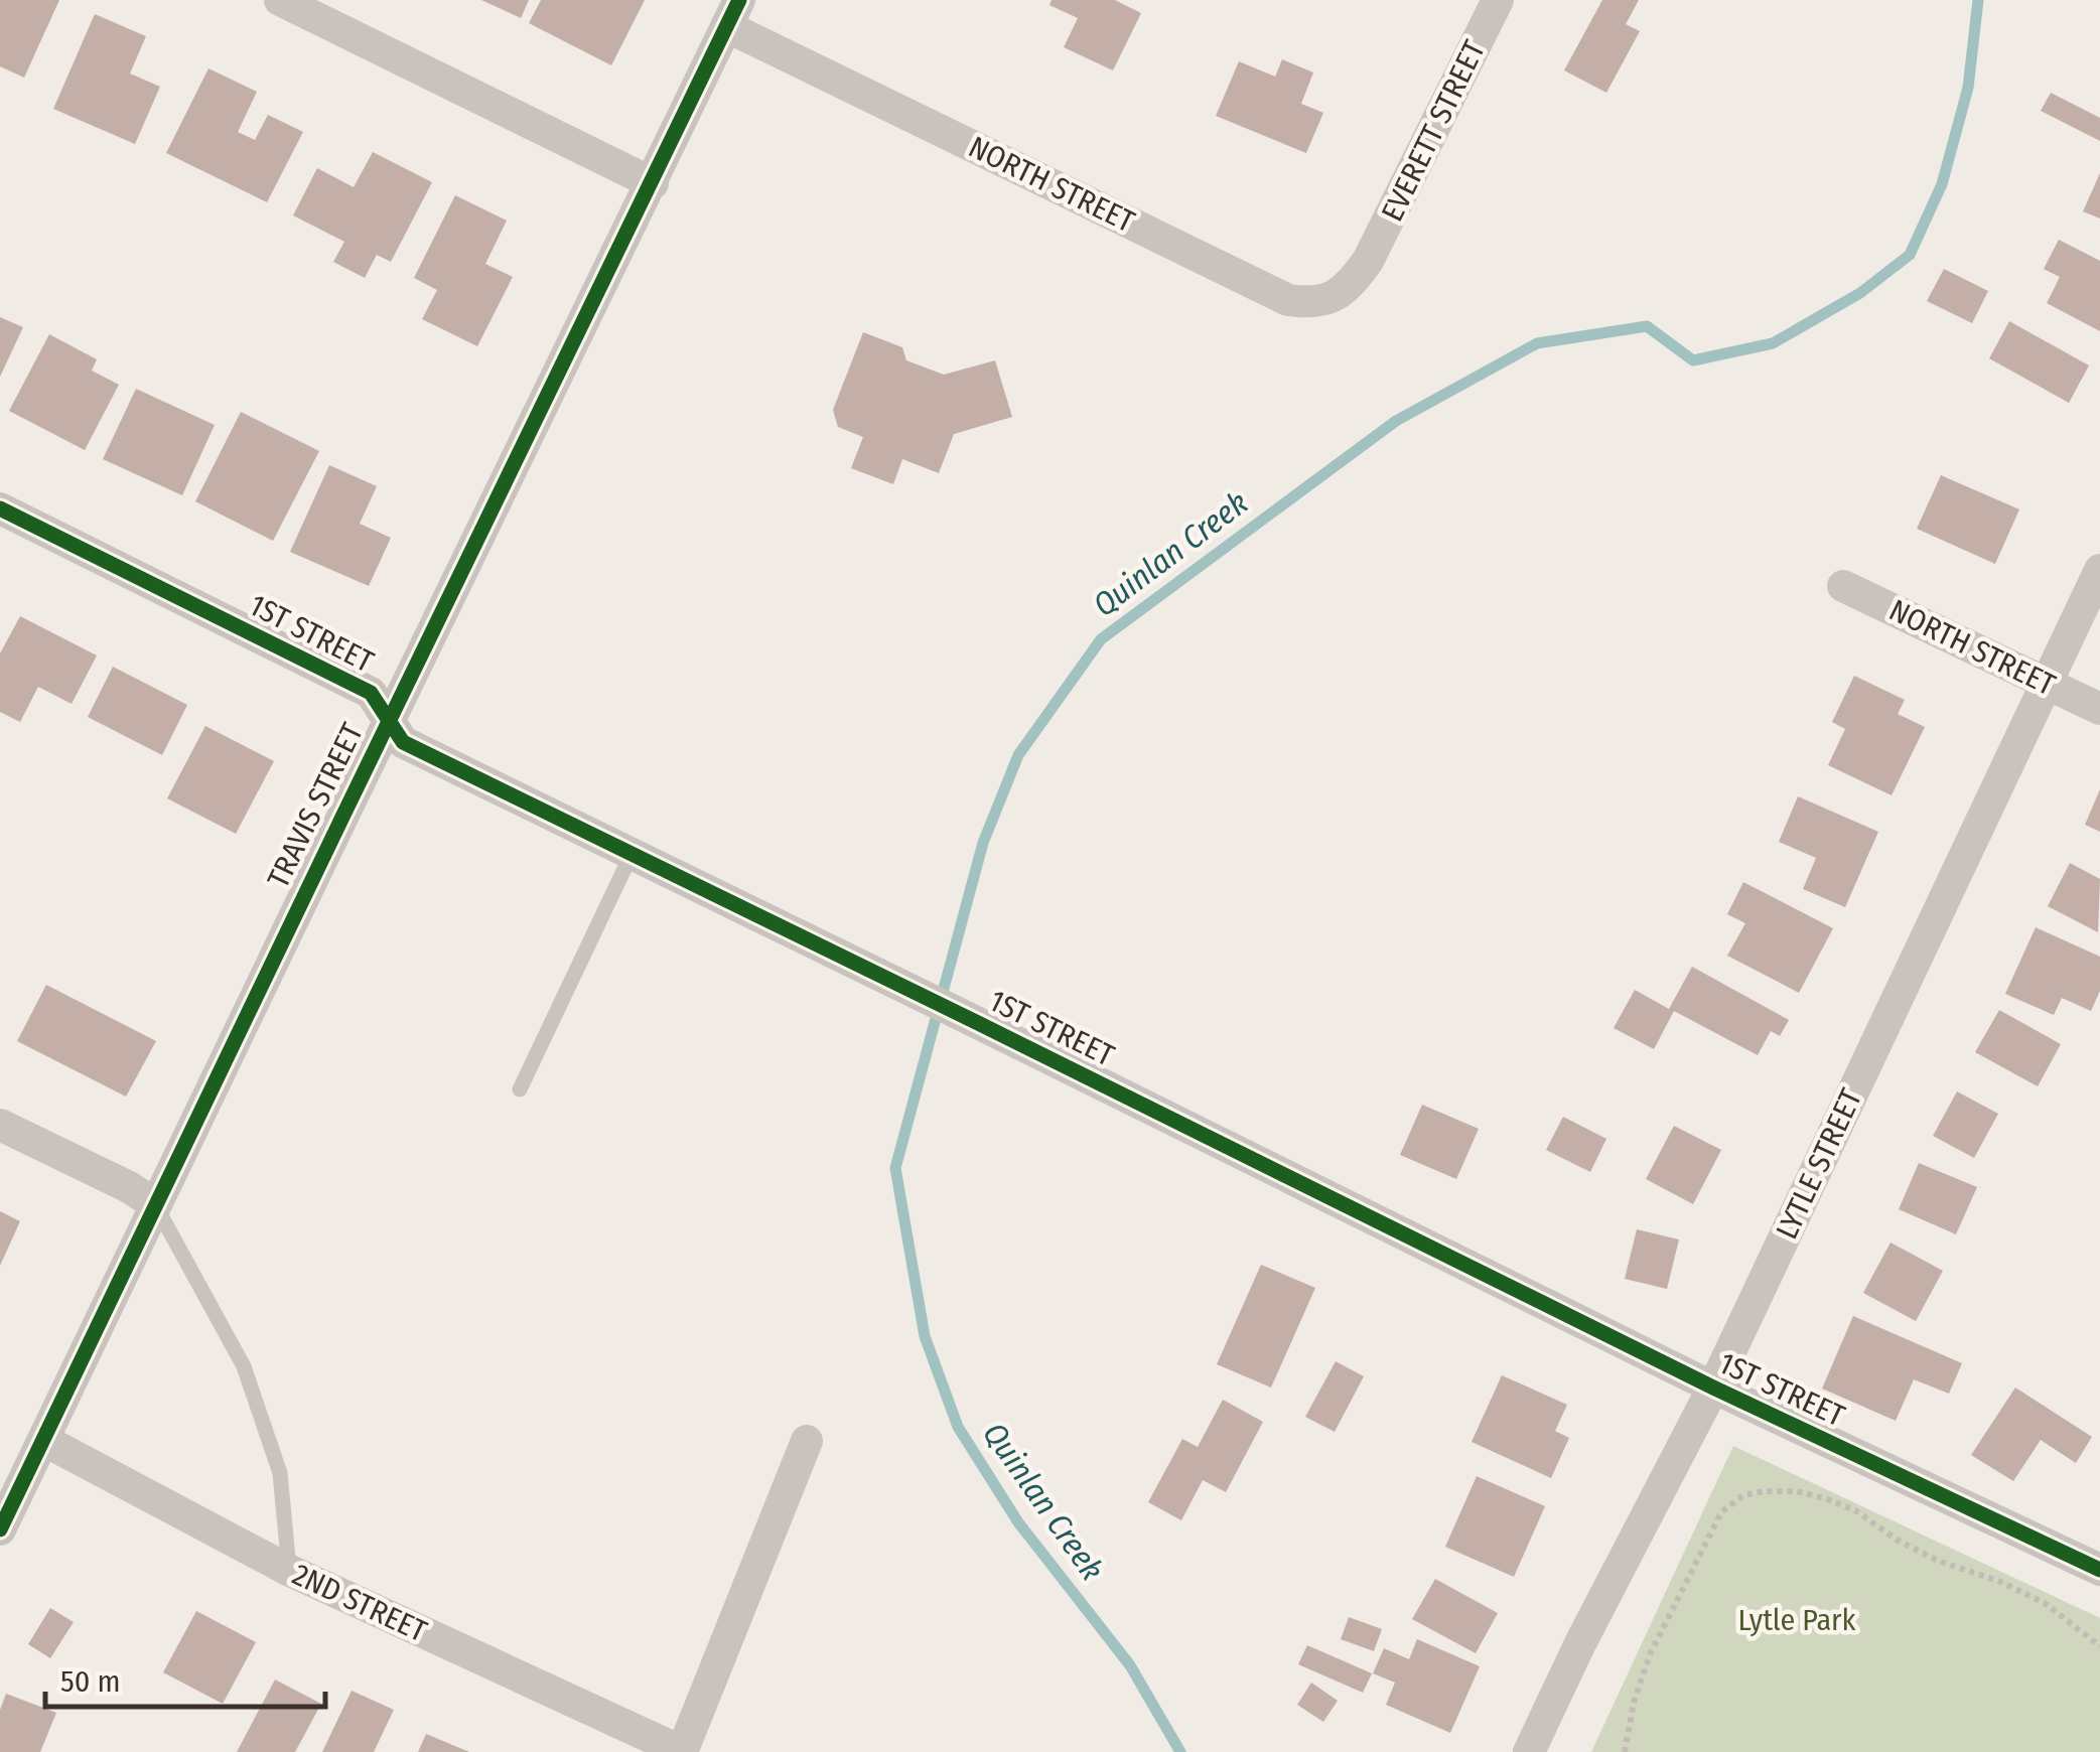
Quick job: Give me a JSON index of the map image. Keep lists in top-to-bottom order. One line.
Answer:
{"streets":{"street":["EVERETT STREET","NORTH STREET","1ST STREET","TRAVIS STREET","LYTLE STREET","2ND STREET"]},"crossings":[["EVERETT STREET","NORTH STREET"],["NORTH STREET","TRAVIS STREET"],["NORTH STREET","LYTLE STREET"],["1ST STREET","TRAVIS STREET"],["1ST STREET","LYTLE STREET"],["TRAVIS STREET","2ND STREET"]],"water":["Quinlan Creek"],"parks":["Lytle Park"],"scale_bar":"50 m"}
